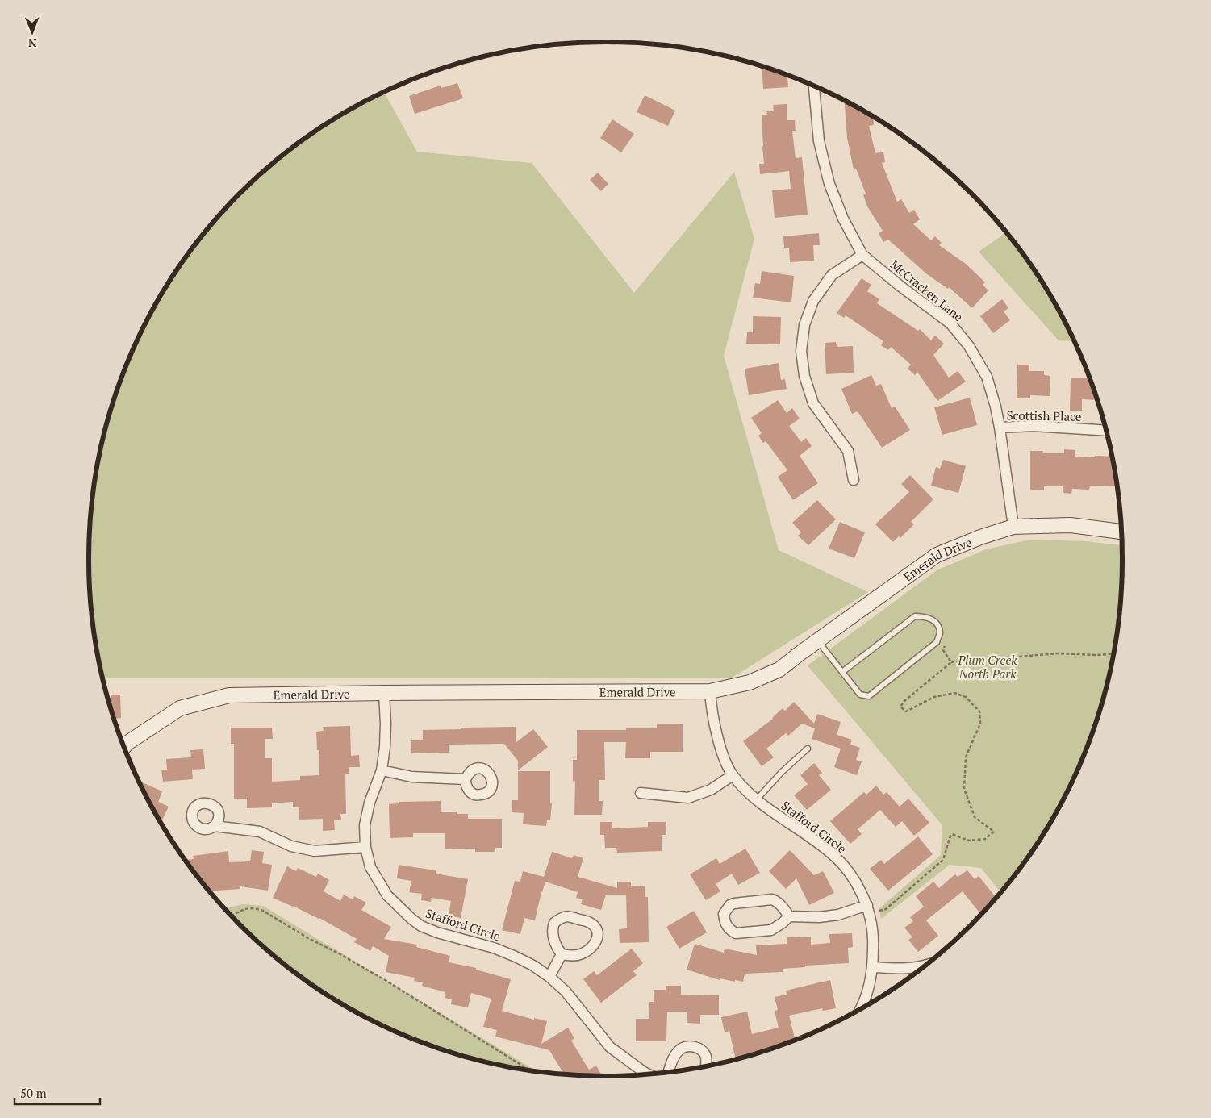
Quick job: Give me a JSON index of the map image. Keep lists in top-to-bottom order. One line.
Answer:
{"streets":{"street":["McCracken Lane","Scottish Place","Emerald Drive","Stafford Circle"]},"crossings":[["McCracken Lane","Scottish Place"],["McCracken Lane","Emerald Drive"],["Emerald Drive","Stafford Circle"]],"parks":["Plum Creek North Park"],"scale_bar":"50 m","north":"bottom"}
